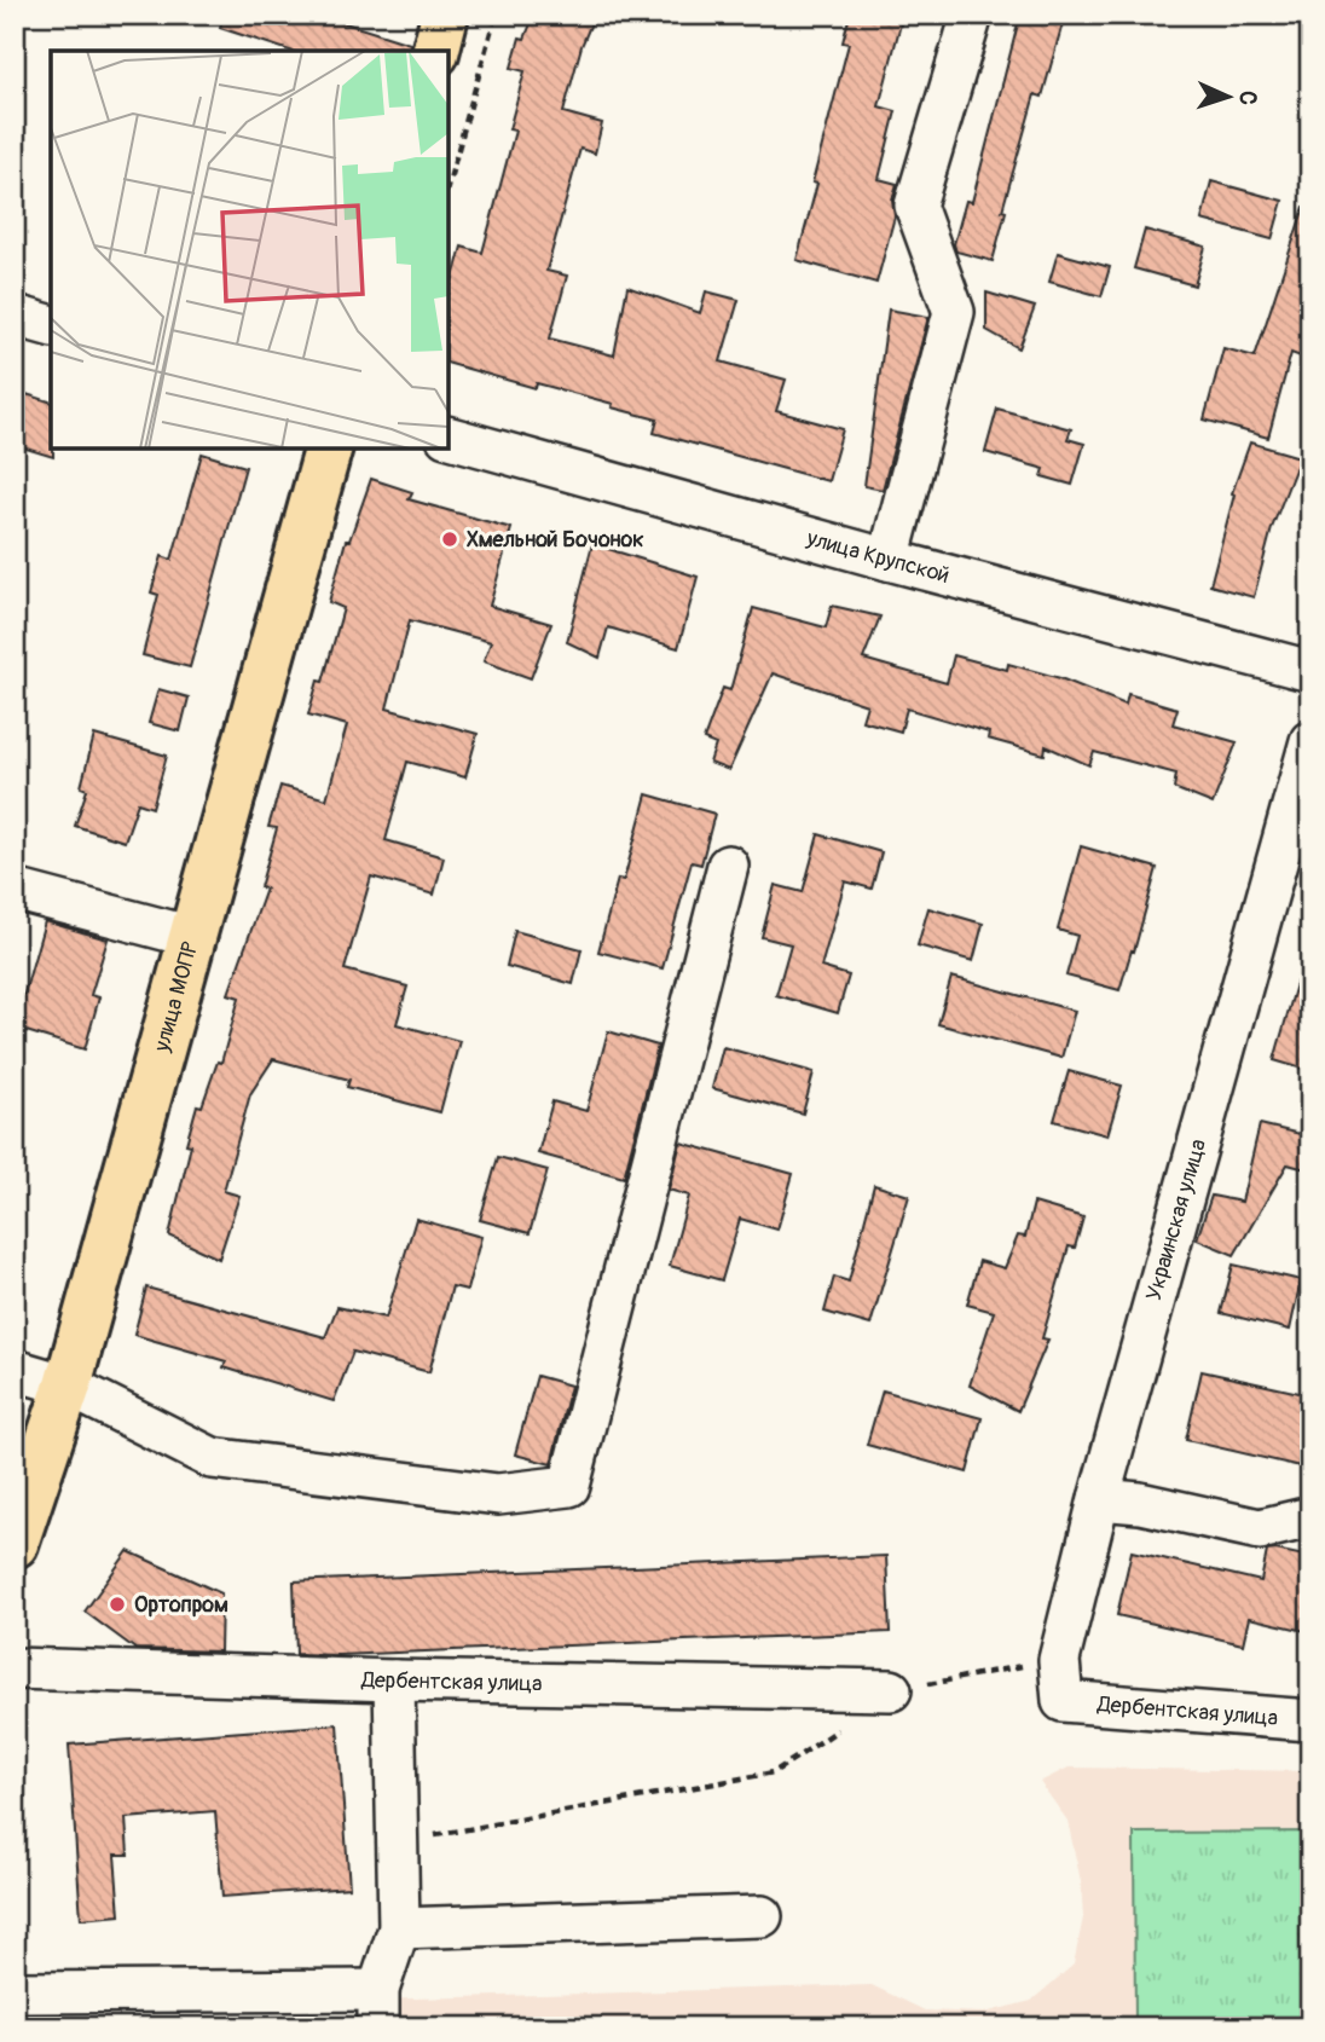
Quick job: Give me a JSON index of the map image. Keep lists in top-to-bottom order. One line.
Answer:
{"streets":{"main road":["улица МОПР"],"street":["улица Крупской","Украинская улица","Дербентская улица"]},"crossings":[["Украинская улица","Дербентская улица"]],"places":["Хмельной Бочонок","Ортопром"],"north":"right"}
